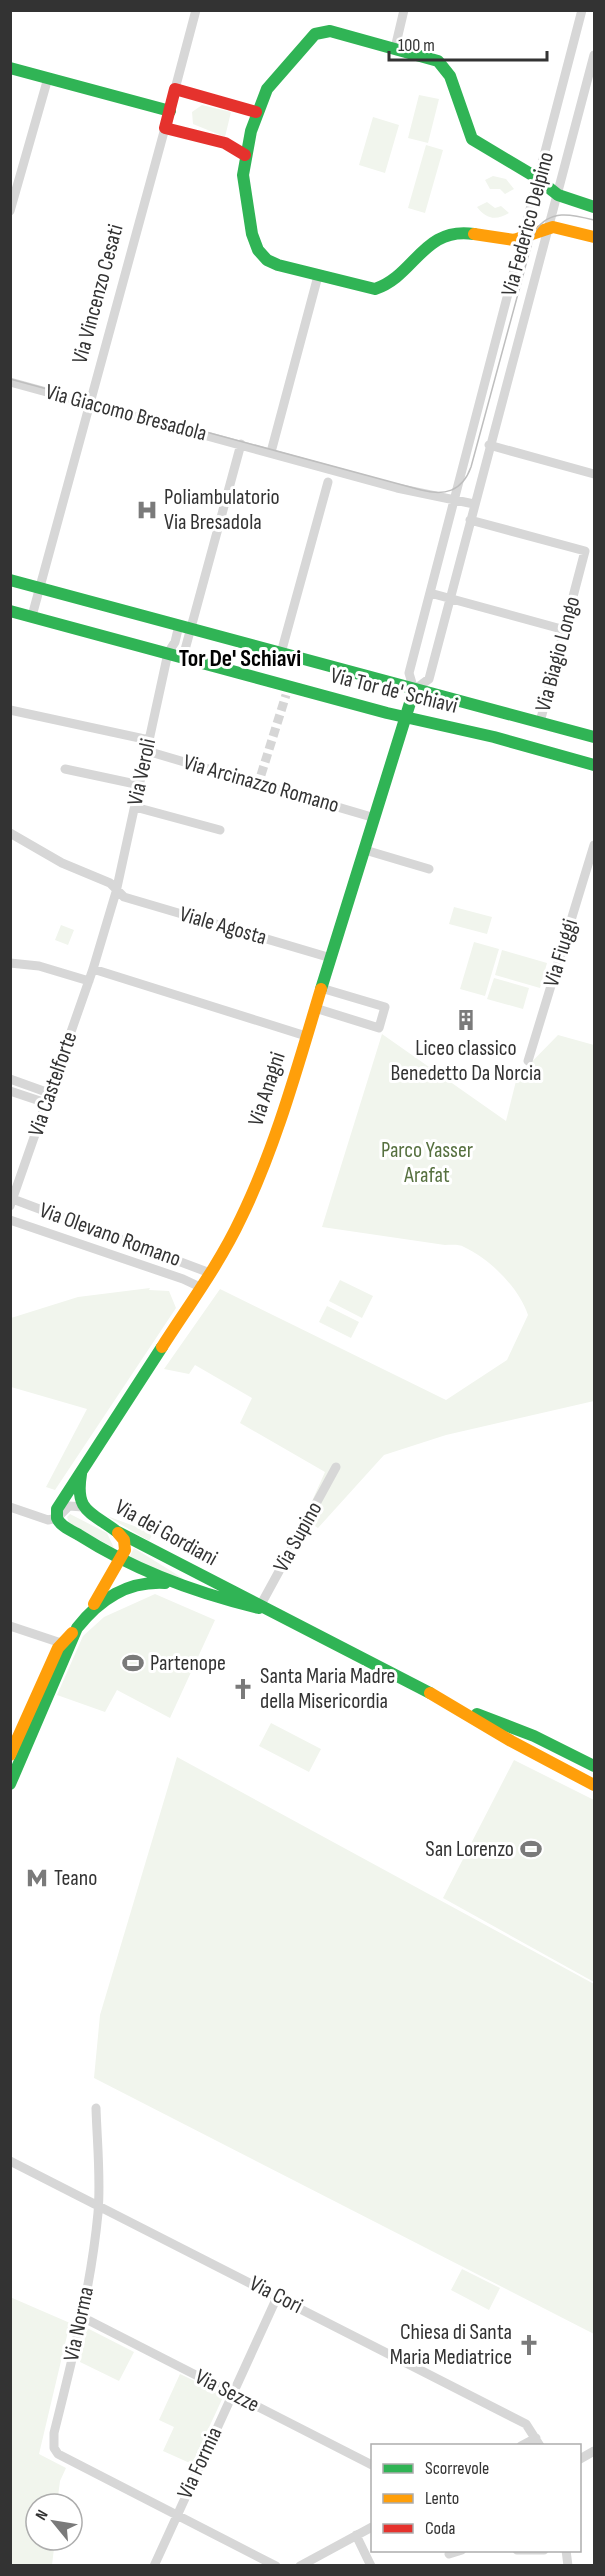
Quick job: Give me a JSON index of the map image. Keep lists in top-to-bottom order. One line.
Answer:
{"streets":{"street":["Via Federico Delpino","Via Vincenzo Cesati","Via Giacomo Bresadola","Via Biagio Longo","Via Tor de' Schiavi","Via Veroli","Via Arcinazzo Romano","Viale Agosta","Via Fiuggi","Via Castelforte","Via Anagni","Via Olevano Romano","Via dei Gordiani","Via Supino","Via Cori","Via Norma","Via Sezze","Via Formia"]},"crossings":[["Via Federico Delpino","Via Biagio Longo"],["Via Vincenzo Cesati","Via Giacomo Bresadola"],["Via Vincenzo Cesati","Via Tor de' Schiavi"],["Via Biagio Longo","Via Tor de' Schiavi"],["Via Tor de' Schiavi","Via Veroli"],["Via Tor de' Schiavi","Via Anagni"],["Via Veroli","Via Arcinazzo Romano"],["Via Veroli","Viale Agosta"],["Via Veroli","Via Castelforte"],["Via Arcinazzo Romano","Via Anagni"],["Viale Agosta","Via Anagni"],["Via Castelforte","Via Olevano Romano"],["Via Anagni","Via Olevano Romano"],["Via Anagni","Via dei Gordiani"],["Via dei Gordiani","Via Supino"],["Via Cori","Via Norma"],["Via Cori","Via Formia"],["Via Norma","Via Sezze"],["Via Norma","Via Formia"],["Via Sezze","Via Formia"]],"districts":["Tor De' Schiavi"],"parks":["Parco Yasser Arafat"],"places":{"hospital":["Poliambulatorio Via Bresadola"],"building":["Liceo classico Benedetto Da Norcia"],"sports":["Partenope","San Lorenzo"],"church":["Santa Maria Madre della Misericordia","Chiesa di Santa Maria Mediatrice"],"metro station":["Teano"]},"legend":["Scorrevole","Lento","Coda"],"scale_bar":"100 m","north":"top left"}
